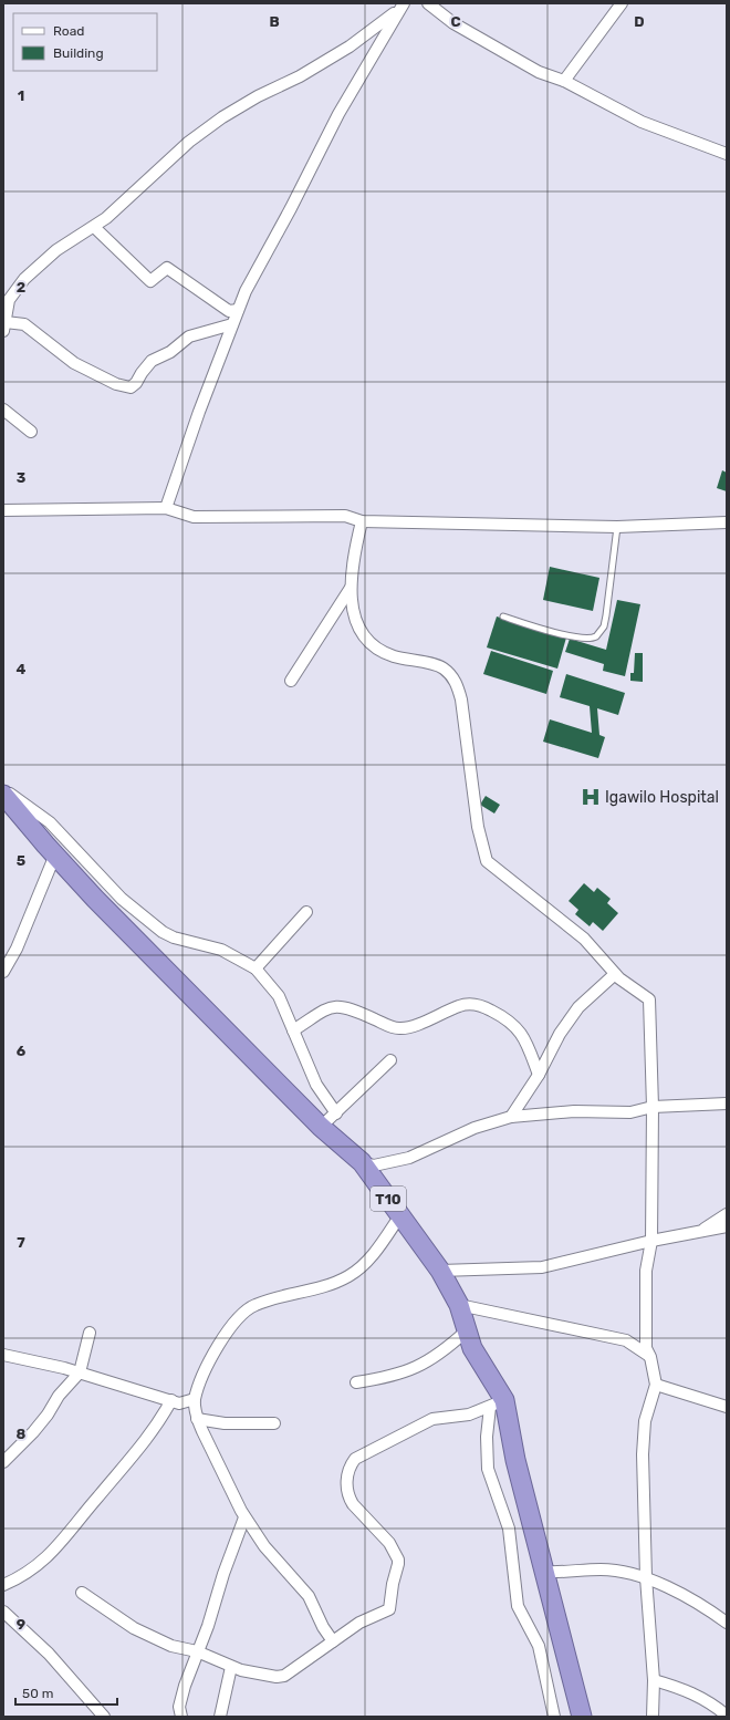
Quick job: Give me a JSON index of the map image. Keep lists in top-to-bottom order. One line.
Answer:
{"streets":{"highway":["T10"]},"places":{"hospital":["Igawilo Hospital"]},"legend":["Road","Building"],"scale_bar":"50 m","grid":{"columns":["B","C","D"],"rows":["1","2","3","4","5","6","7","8","9"]}}
